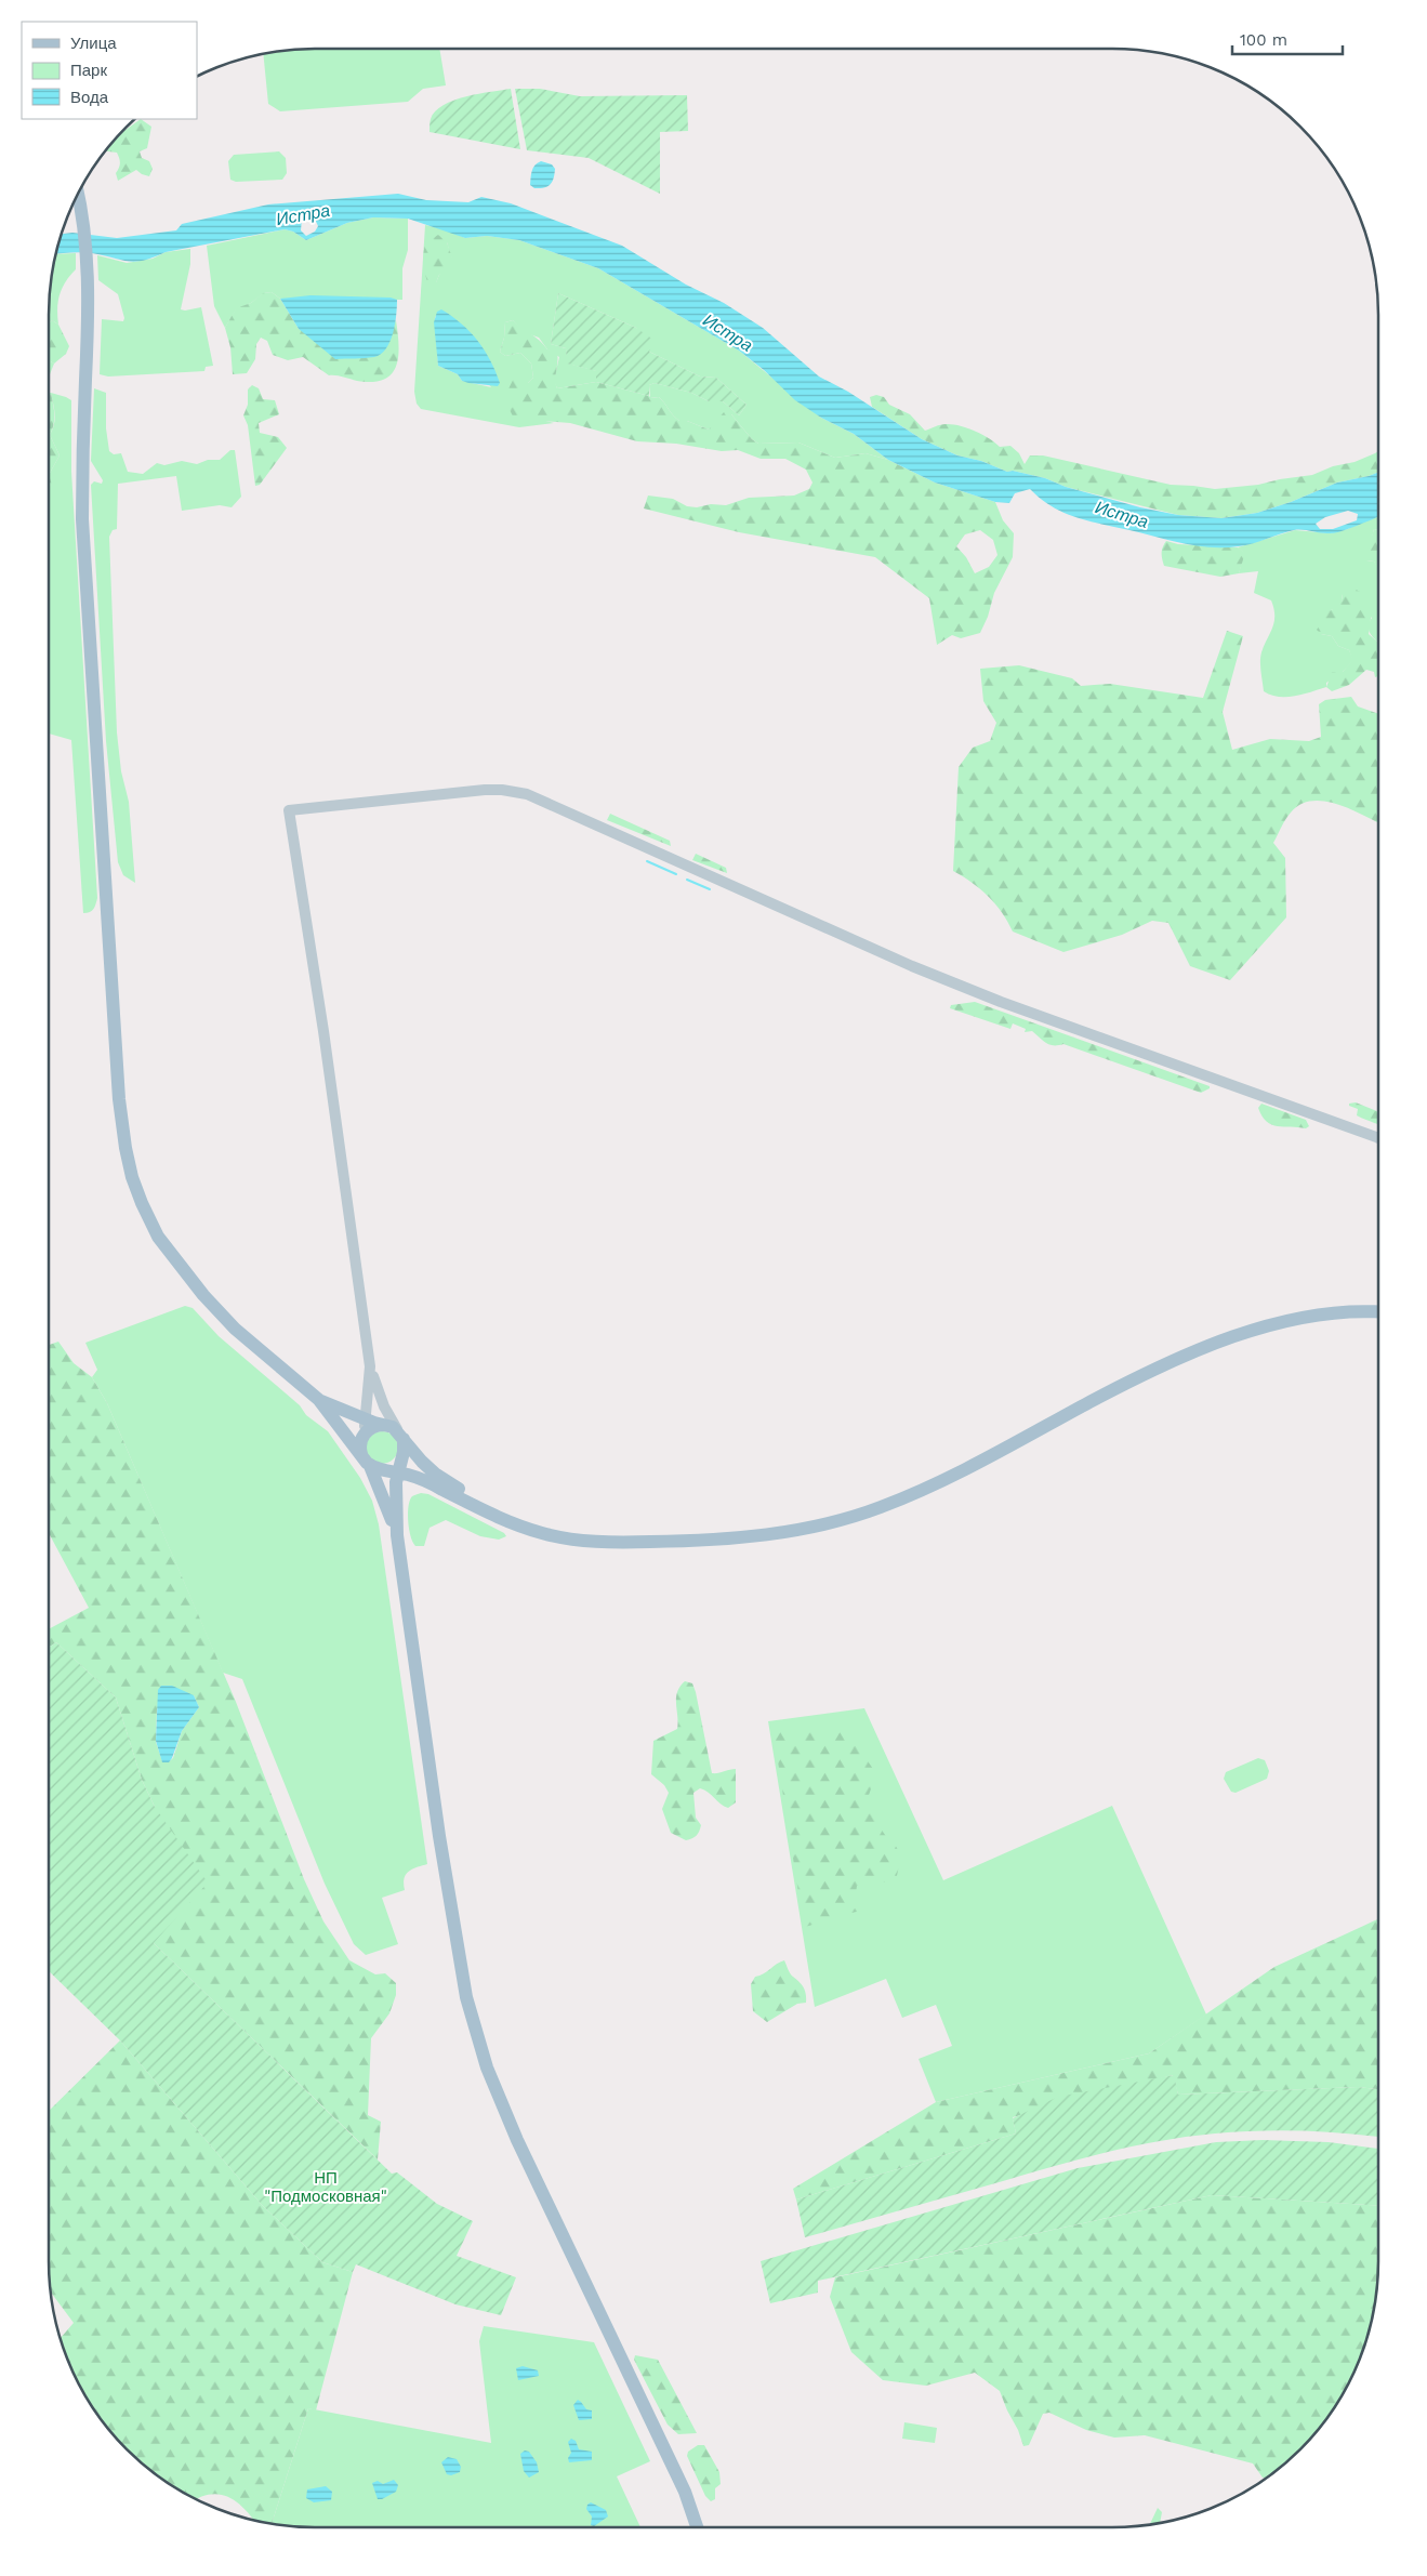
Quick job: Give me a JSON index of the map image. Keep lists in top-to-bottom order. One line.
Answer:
{"water":["Истра"],"parks":["НП \"Подмосковная\""],"legend":["Улица","Парк","Вода"],"scale_bar":"100 m"}
